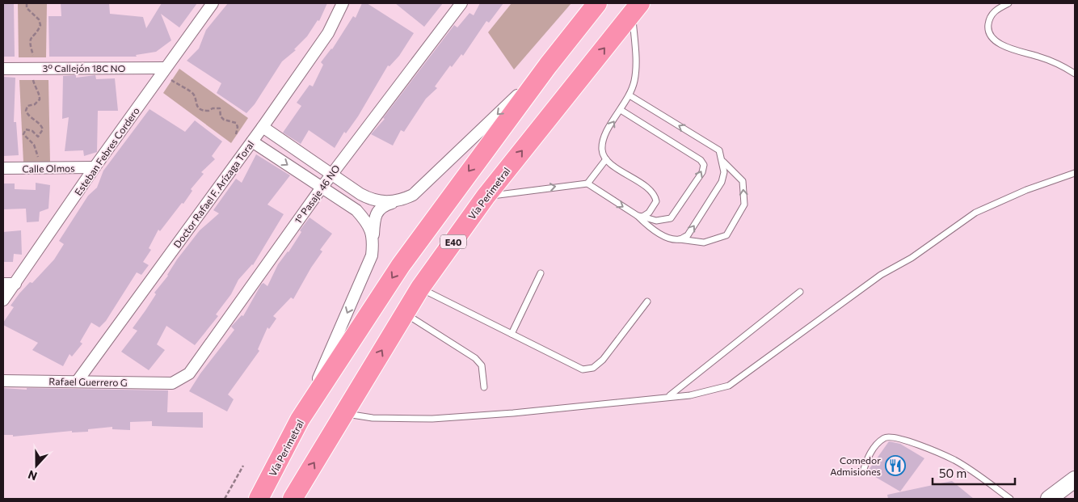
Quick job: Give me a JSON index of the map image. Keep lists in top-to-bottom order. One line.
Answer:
{"streets":{"highway":["Vía Perimetral","E40"],"street":["3° Callejón 18C NO","Esteban Febres Cordero","Calle Olmos","Doctor Rafael F. Arízaga Toral","1° Pasaje 46 NO","Rafael Guerrero G"]},"crossings":[["3° Callejón 18C NO","Esteban Febres Cordero"],["Esteban Febres Cordero","Calle Olmos"],["Doctor Rafael F. Arízaga Toral","Rafael Guerrero G"],["1° Pasaje 46 NO","Rafael Guerrero G"]],"places":{"restaurant":["Comedor Admisiones"]},"scale_bar":"50 m","north":"bottom"}
